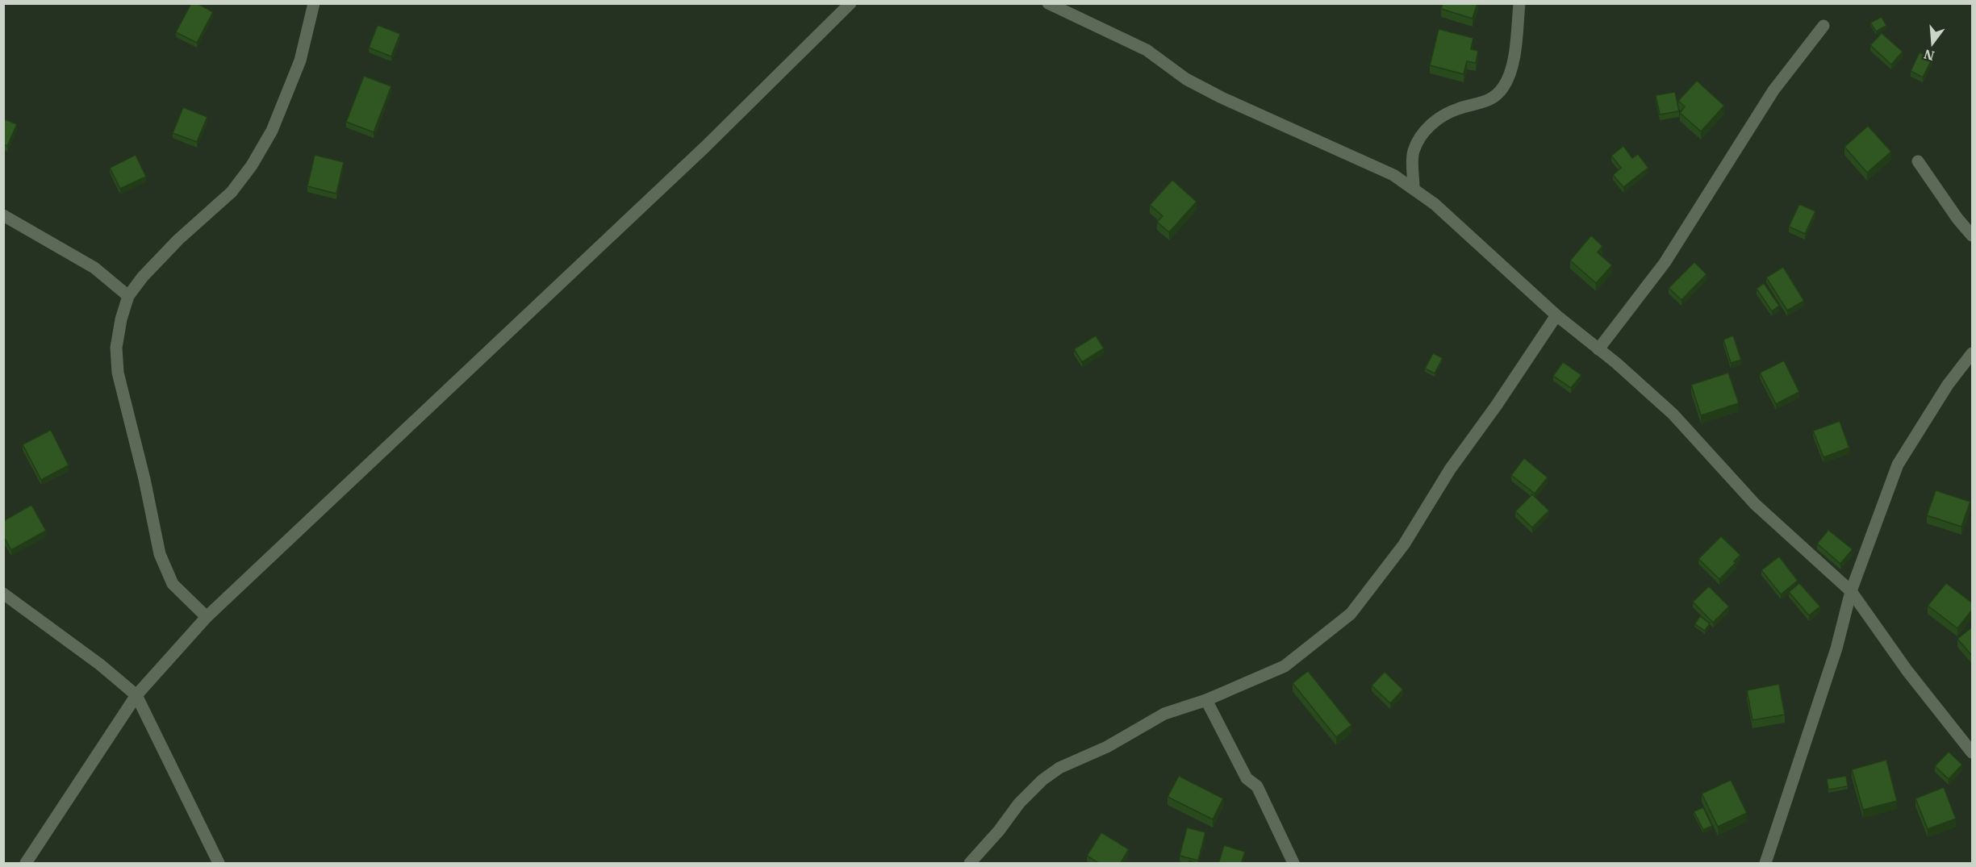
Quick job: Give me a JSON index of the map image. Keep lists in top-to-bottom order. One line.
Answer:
{"north":"bottom"}
